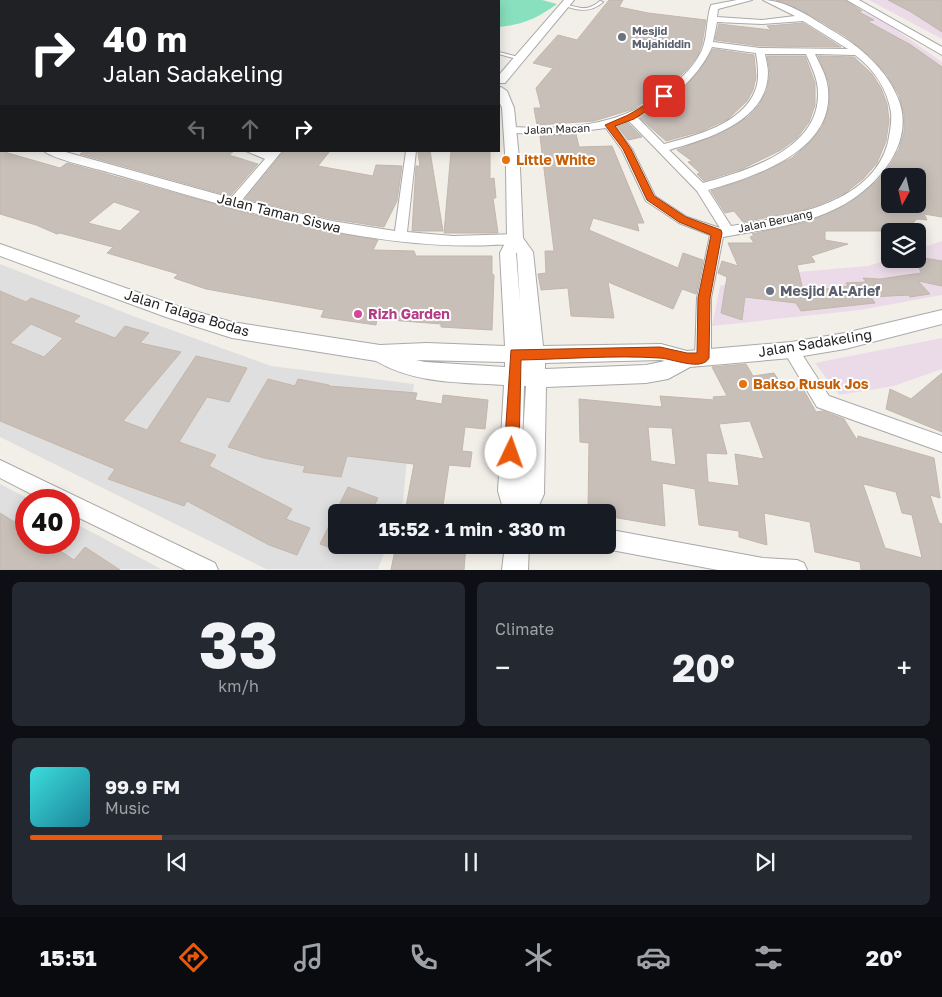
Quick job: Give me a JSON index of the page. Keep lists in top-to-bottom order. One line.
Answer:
{"streets":{"street":["Jalan Macan","Jalan Taman Siswa","Jalan Beruang","Jalan Talaga Bodas","Jalan Sadakeling"]},"crossings":[["Jalan Talaga Bodas","Jalan Sadakeling"]],"places":["Mesjid Mujahiddin","Little White","Mesjid Al-Arief","Rizh Garden","Bakso Rusuk Jos"],"north":"bottom","page":{"turn":["40 m","Jalan Sadakeling"],"limit":"40","trip":"15:52 · 1 min · 330 m","tile":[["33","km/h"],"Climate"],"heat":["−","20°","+"],"song":["99.9 FM","Music"],"tabs":["15:51","20°"]}}
